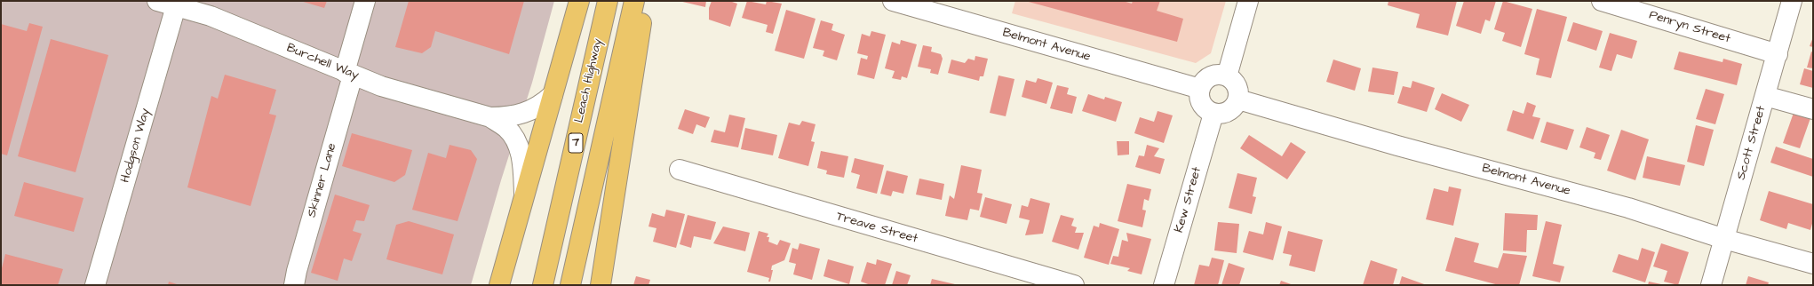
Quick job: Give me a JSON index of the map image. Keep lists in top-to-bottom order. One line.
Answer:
{"streets":{"highway":["Leach Highway","7"],"street":["Penryn Street","Belmont Avenue","Burchell Way","Scott Street","Hodgson Way","Skinner Lane","Kew Street","Treave Street"]},"crossings":[["Penryn Street","Scott Street"],["Belmont Avenue","Scott Street"],["Belmont Avenue","Kew Street"],["Burchell Way","Hodgson Way"],["Burchell Way","Skinner Lane"]]}
